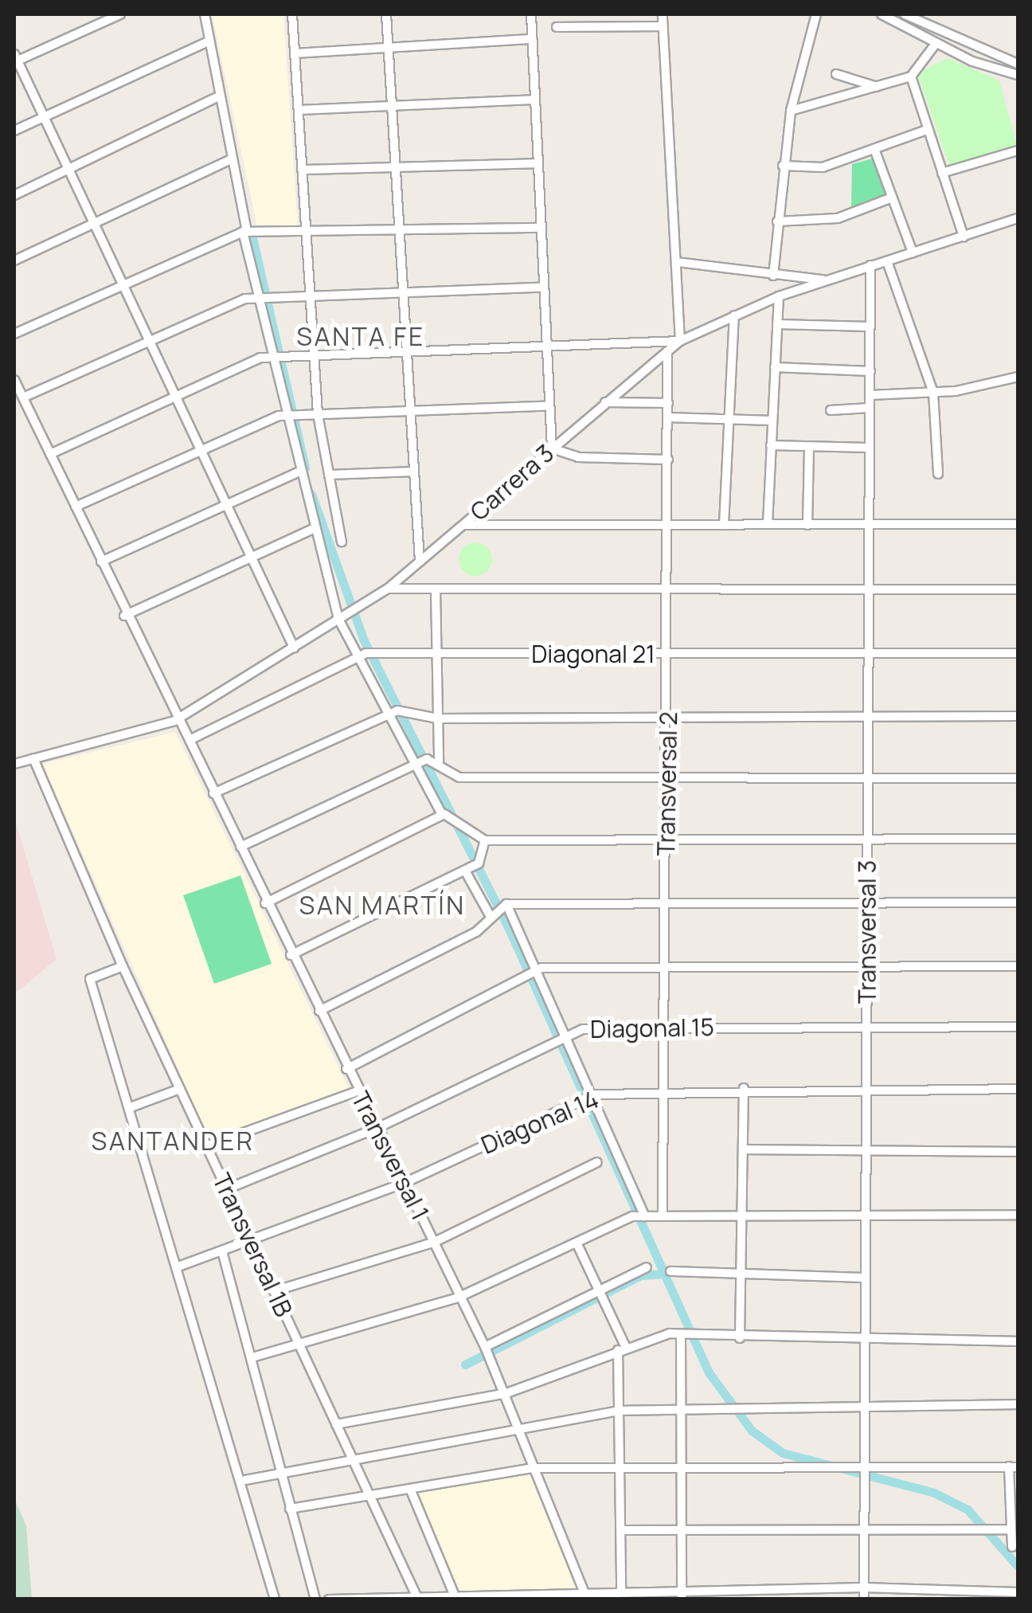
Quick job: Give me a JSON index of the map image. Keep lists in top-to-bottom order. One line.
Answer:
{"streets":{"street":["Carrera 3","Diagonal 21","Transversal 2","Transversal 3","Diagonal 15","Diagonal 14","Transversal 1","Transversal 1B"]},"crossings":[["Carrera 3","Transversal 2"],["Carrera 3","Transversal 3"],["Carrera 3","Transversal 1"],["Carrera 3","Transversal 1B"],["Diagonal 21","Transversal 2"],["Diagonal 21","Transversal 3"],["Transversal 2","Diagonal 15"],["Transversal 2","Diagonal 14"],["Transversal 3","Diagonal 15"],["Transversal 3","Diagonal 14"],["Diagonal 15","Transversal 1"],["Diagonal 15","Transversal 1B"],["Diagonal 14","Transversal 1"],["Diagonal 14","Transversal 1B"]],"districts":["SANTA FE","SAN MARTÍN","SANTANDER"]}
